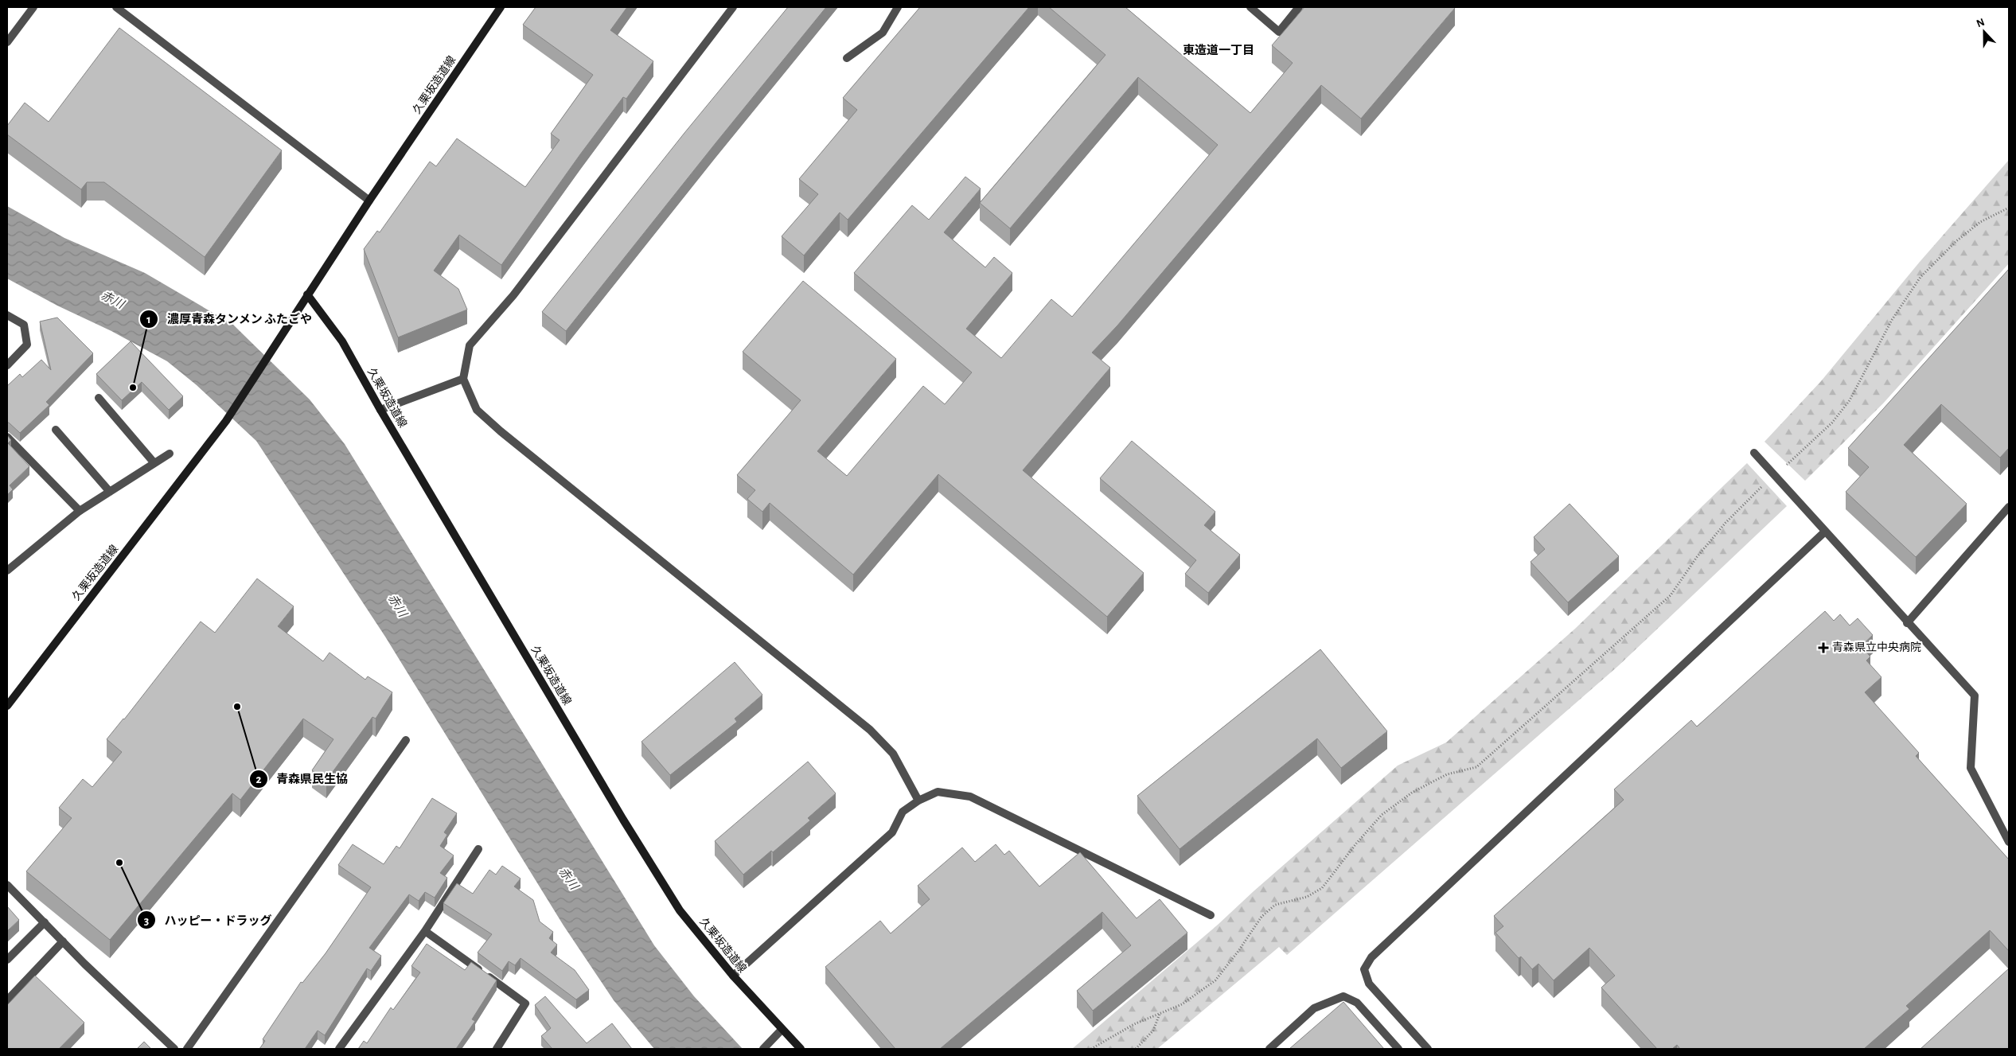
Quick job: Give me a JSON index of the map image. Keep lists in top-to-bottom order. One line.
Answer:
{"streets":{"main road":["久栗坂造道線"]},"districts":["東造道一丁目"],"water":["赤川"],"places":{"other":["濃厚青森タンメン ふたごや","青森県民生協","ハッピー・ドラッグ"],"health":["青森県立中央病院"]},"north":"top"}
